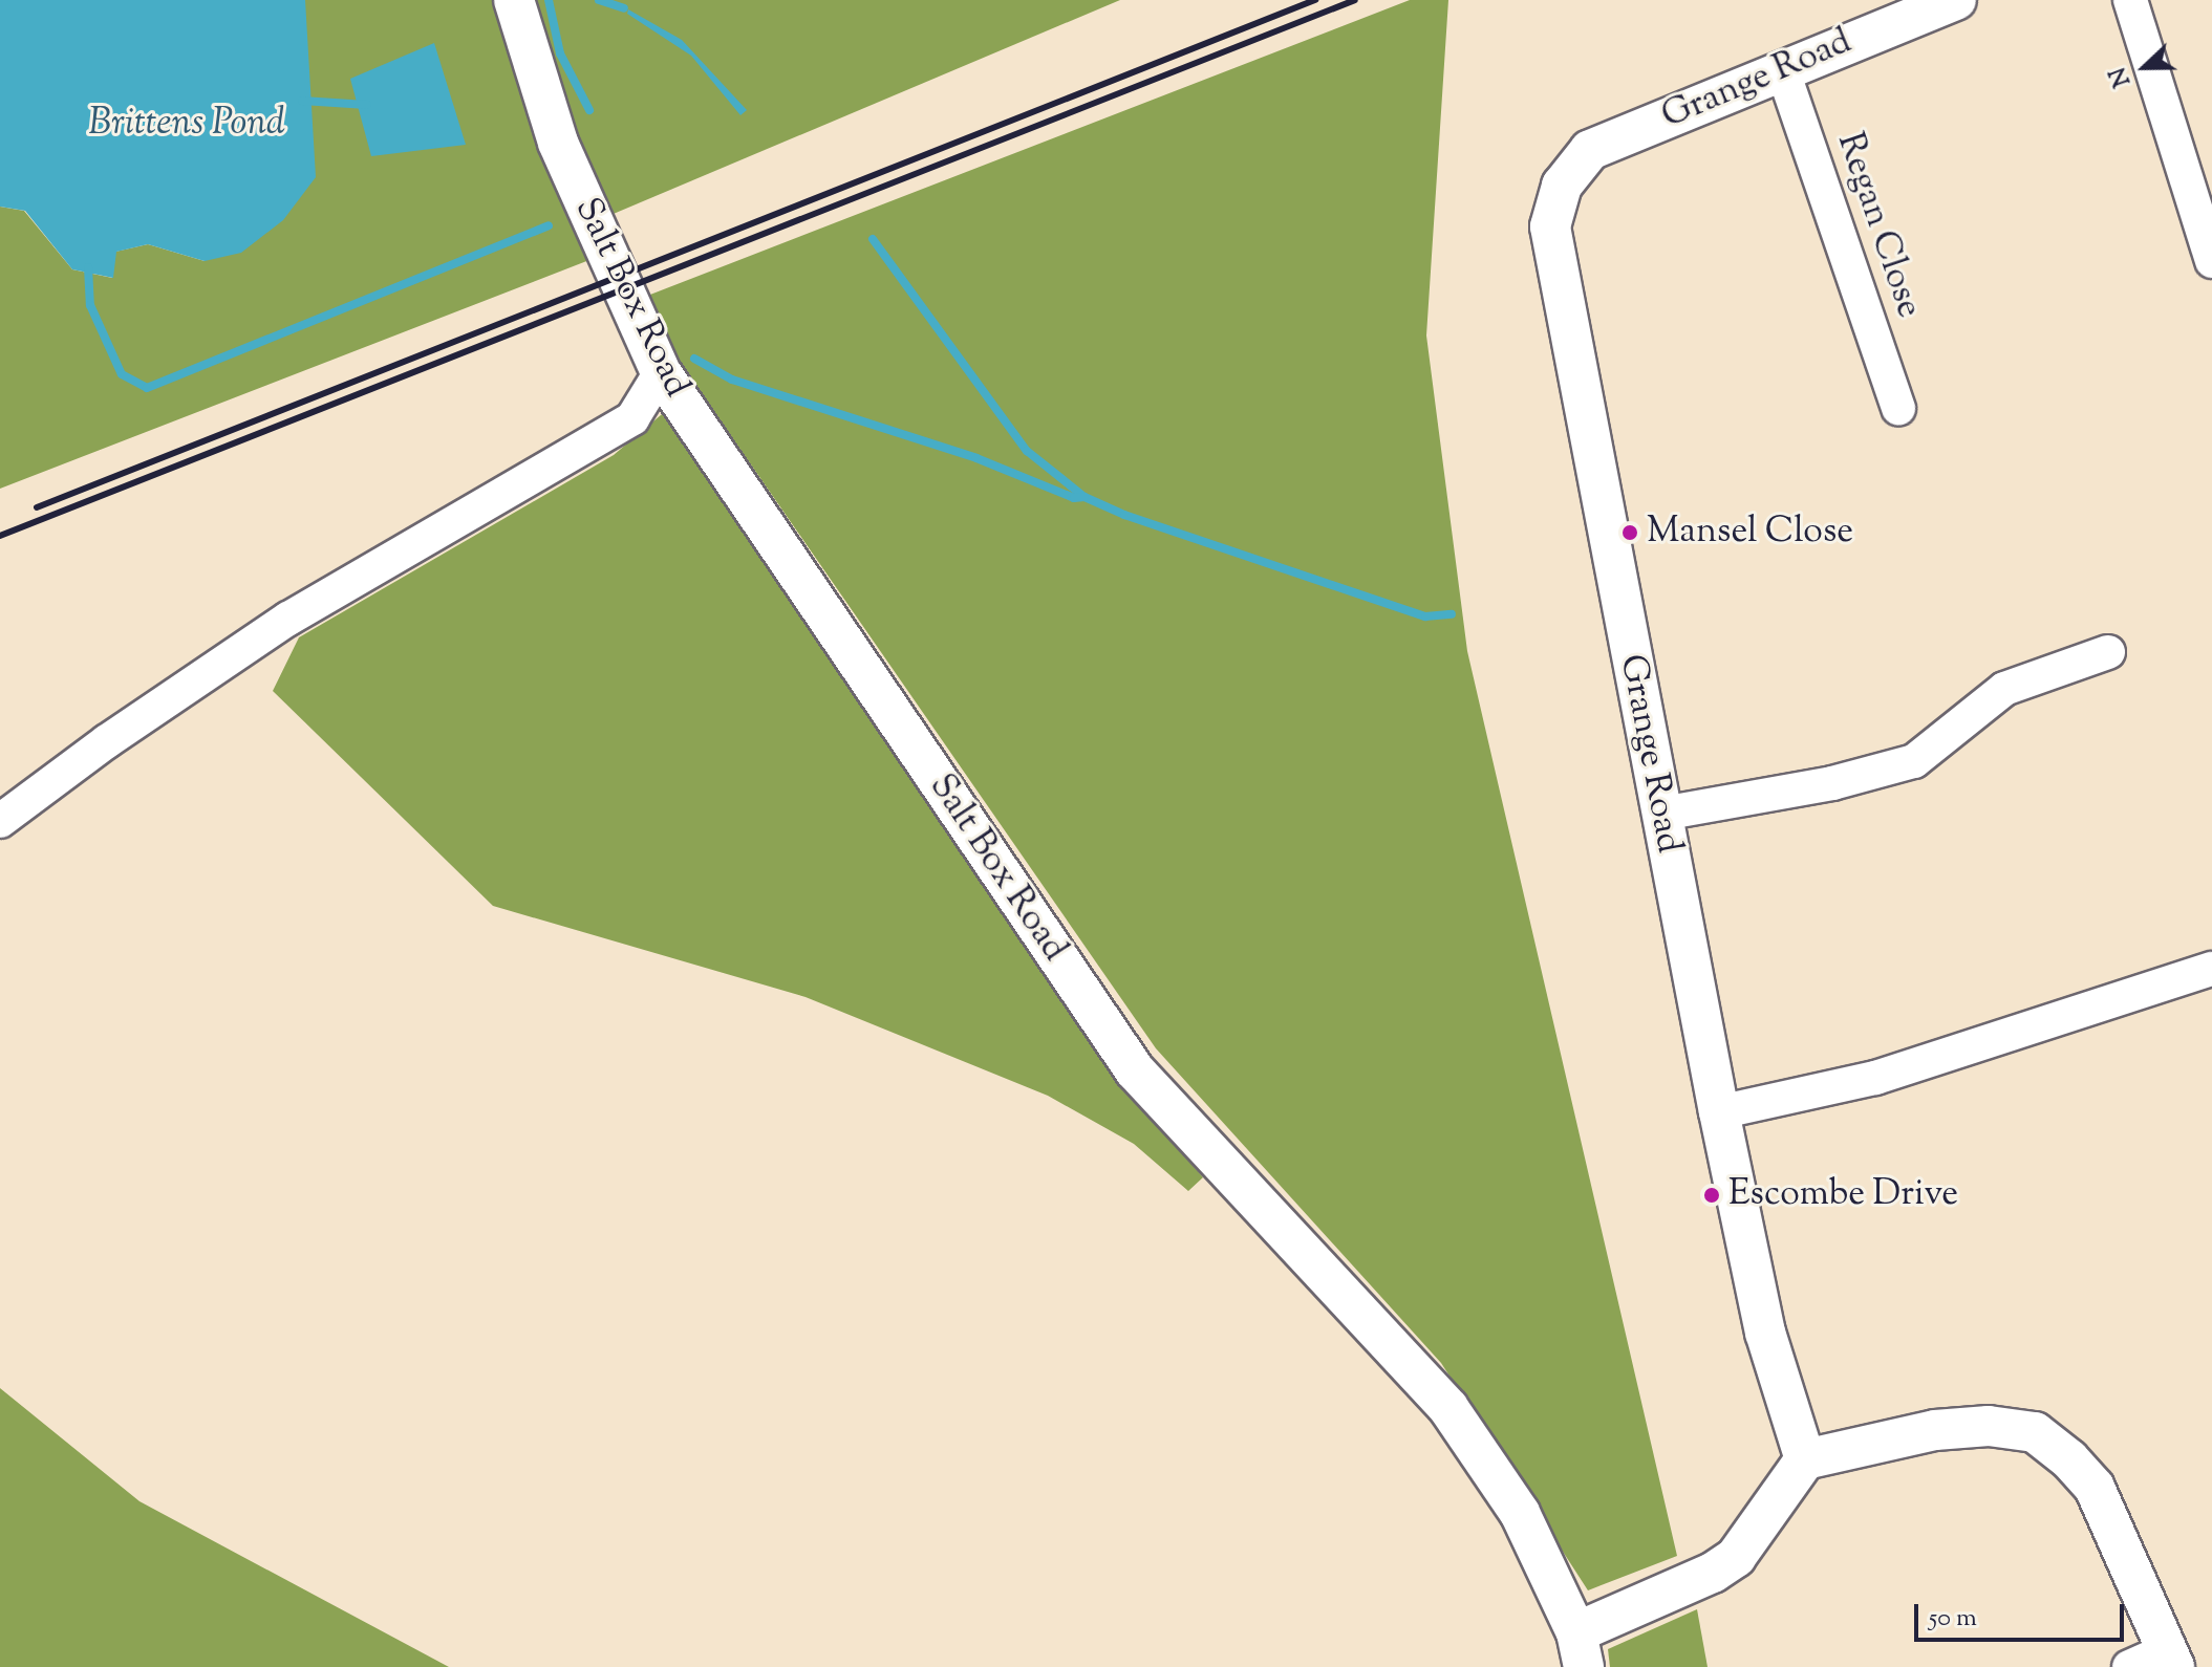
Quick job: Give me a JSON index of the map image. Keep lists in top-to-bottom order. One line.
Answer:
{"streets":{"street":["Grange Road","Regan Close","Salt Box Road"]},"crossings":[["Grange Road","Regan Close"]],"water":["Brittens Pond"],"places":["Mansel Close","Escombe Drive"],"scale_bar":"50 m","north":"left"}
